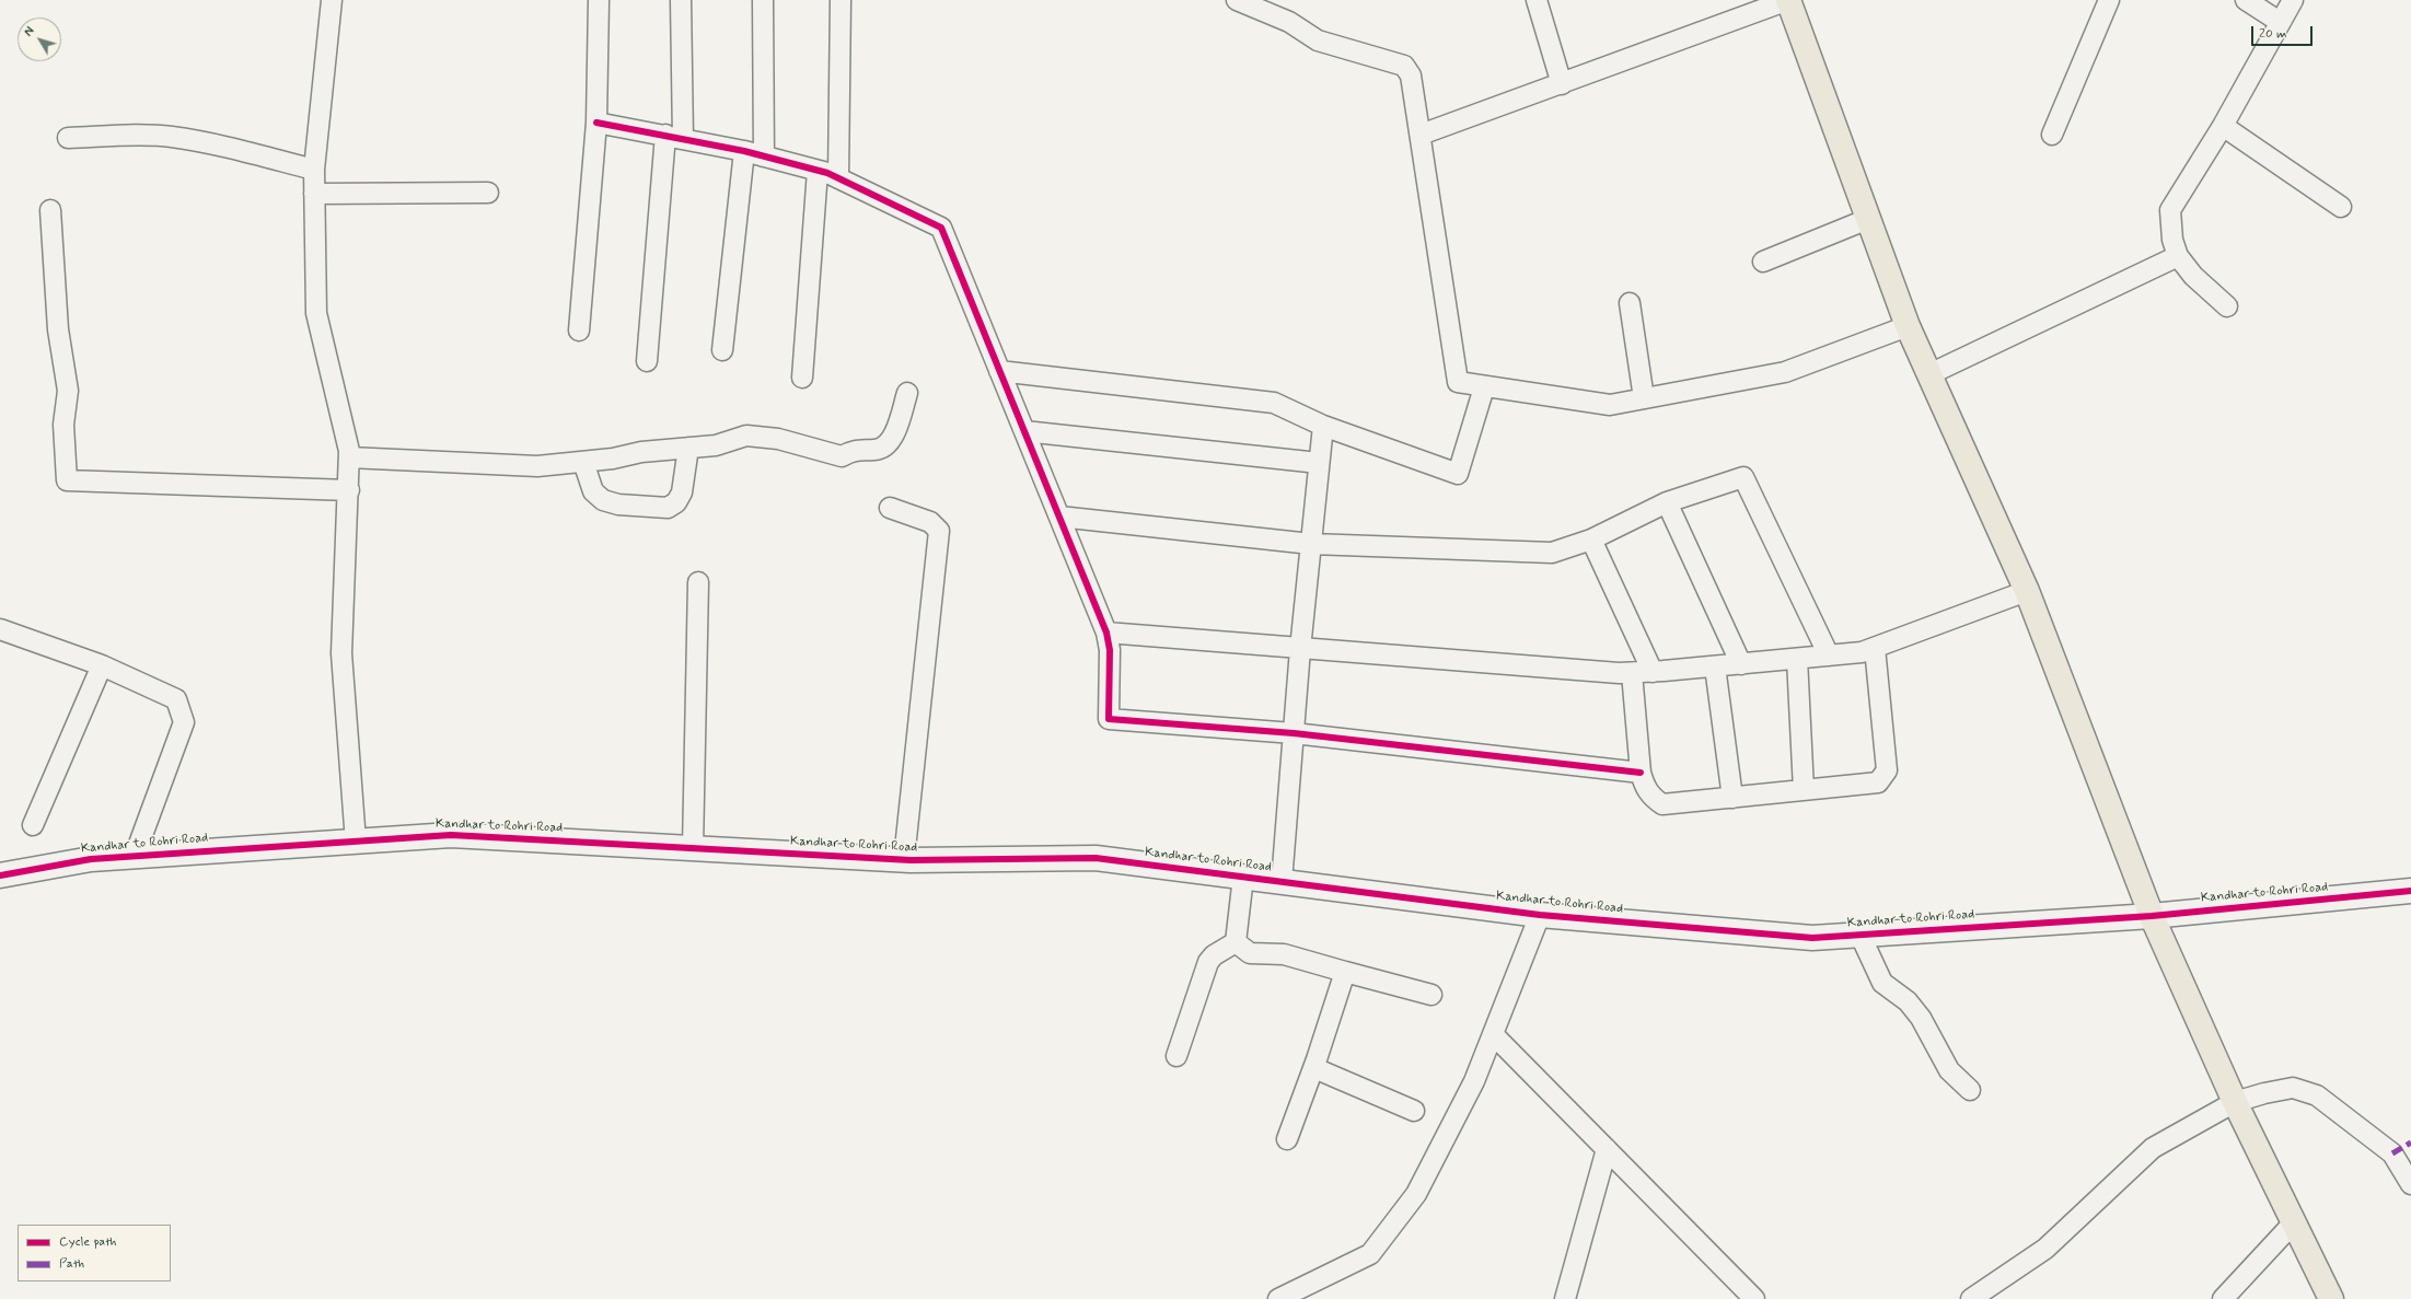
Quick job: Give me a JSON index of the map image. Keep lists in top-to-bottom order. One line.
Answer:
{"streets":{"street":["Kandhar to Rohri Road"]},"legend":["Cycle path","Path"],"scale_bar":"20 m","north":"top left"}
